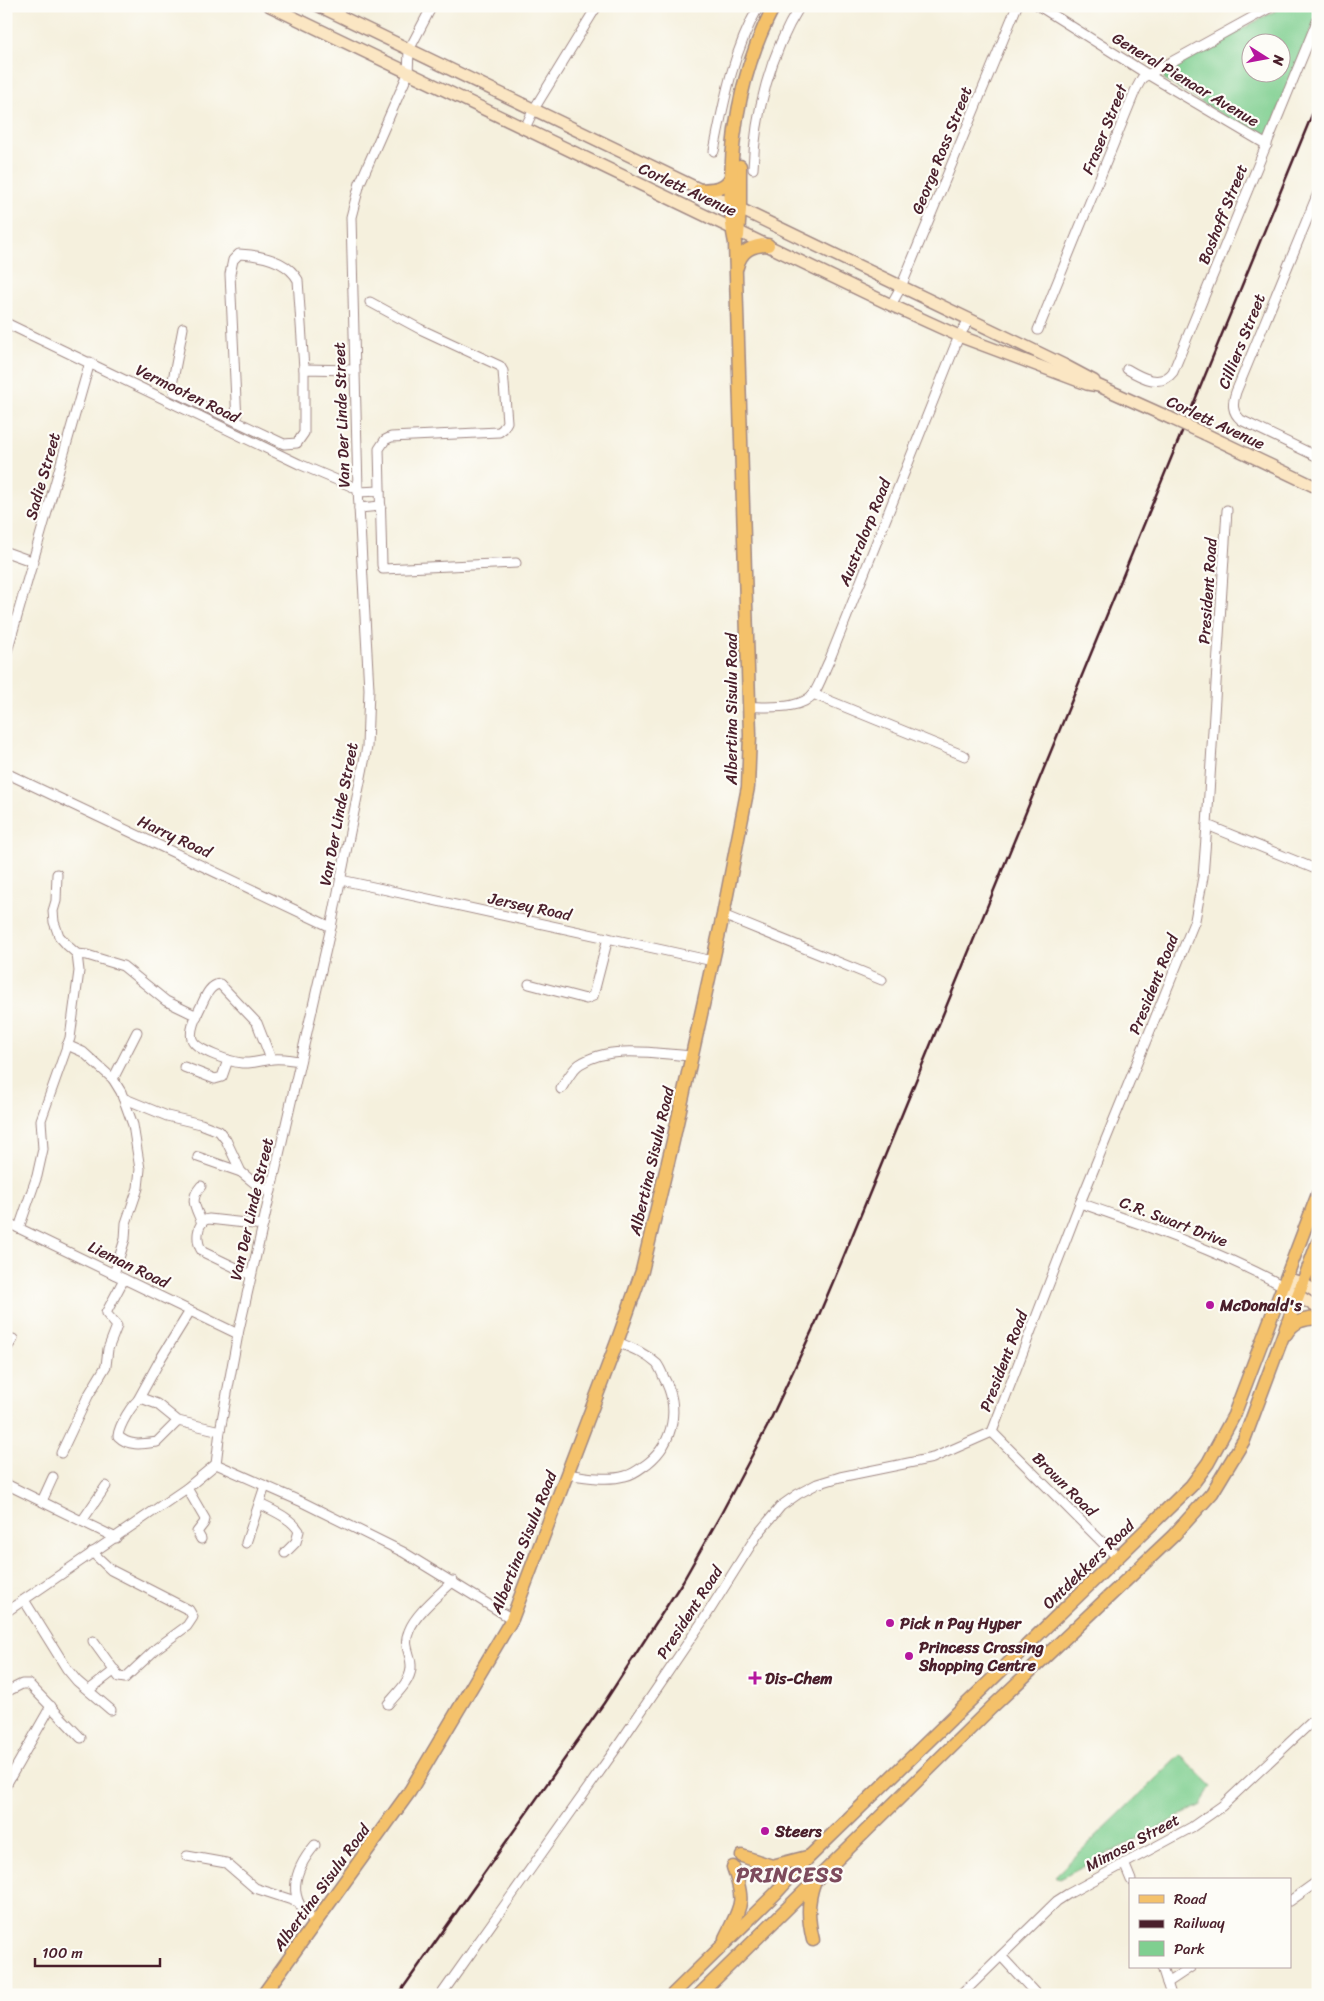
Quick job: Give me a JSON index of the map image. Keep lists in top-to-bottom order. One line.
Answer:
{"streets":{"main road":["Albertina Sisulu Road","Ontdekkers Road"],"street":["General Pienaar Avenue","Fraser Street","George Ross Street","Corlett Avenue","Boshoff Street","Cilliers Street","Vermooten Road","Van Der Linde Street","Sadie Street","Australorp Road","President Road","Harry Road","Jersey Road","C.R. Swart Drive","Lieman Road","Brown Road","Mimosa Street"]},"crossings":[["General Pienaar Avenue","Fraser Street"],["General Pienaar Avenue","Boshoff Street"],["George Ross Street","Corlett Avenue"],["Corlett Avenue","Van Der Linde Street"],["Corlett Avenue","Australorp Road"],["Corlett Avenue","Albertina Sisulu Road"],["Vermooten Road","Van Der Linde Street"],["Vermooten Road","Sadie Street"],["Van Der Linde Street","Harry Road"],["Van Der Linde Street","Jersey Road"],["Van Der Linde Street","Lieman Road"],["President Road","C.R. Swart Drive"],["President Road","Brown Road"],["Albertina Sisulu Road","Jersey Road"],["C.R. Swart Drive","Ontdekkers Road"],["Brown Road","Ontdekkers Road"]],"districts":["PRINCESS"],"places":{"other":["McDonald's","Pick n Pay Hyper","Princess Crossing Shopping Centre","Steers"],"health":["Dis-Chem"]},"legend":["Road","Railway","Park"],"scale_bar":"100 m","north":"right"}
